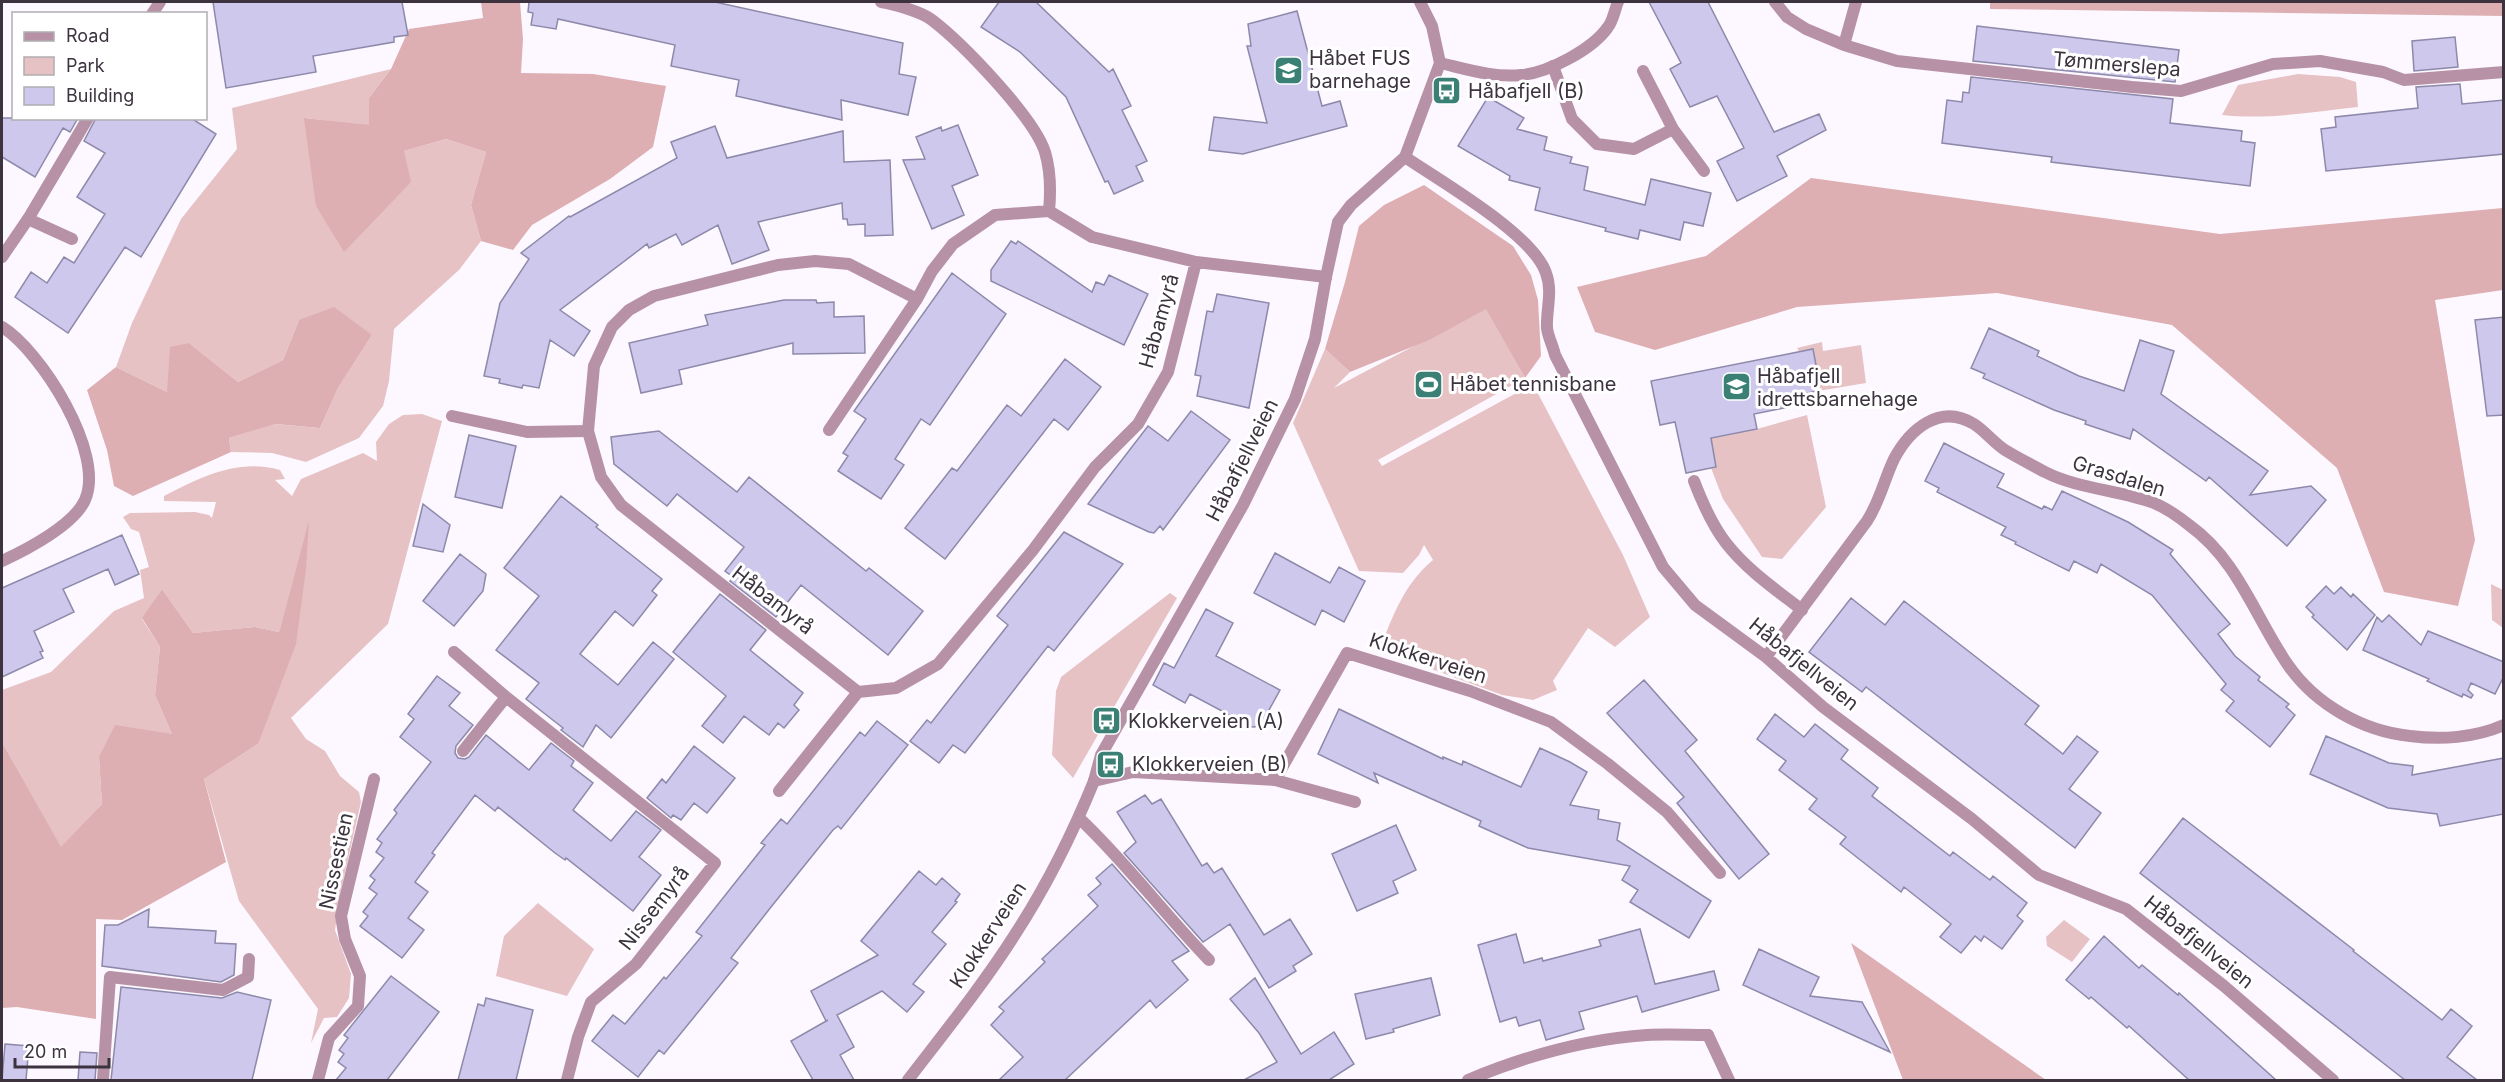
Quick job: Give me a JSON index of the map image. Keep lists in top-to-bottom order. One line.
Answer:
{"streets":{"street":["Tømmerslepa","Håbamyrå","Håbafjellveien","Grasdalen","Klokkerveien","Nissestien","Nissemyrå"]},"crossings":[["Håbamyrå","Håbafjellveien"],["Håbafjellveien","Grasdalen"],["Håbafjellveien","Klokkerveien"]],"places":{"school or university":["Håbet FUS barnehage","Håbafjell idrettsbarnehage"],"bus stop":["Håbafjell (B)","Klokkerveien (A)","Klokkerveien (B)"],"sports":["Håbet tennisbane"]},"legend":["Road","Park","Building"],"scale_bar":"20 m"}
